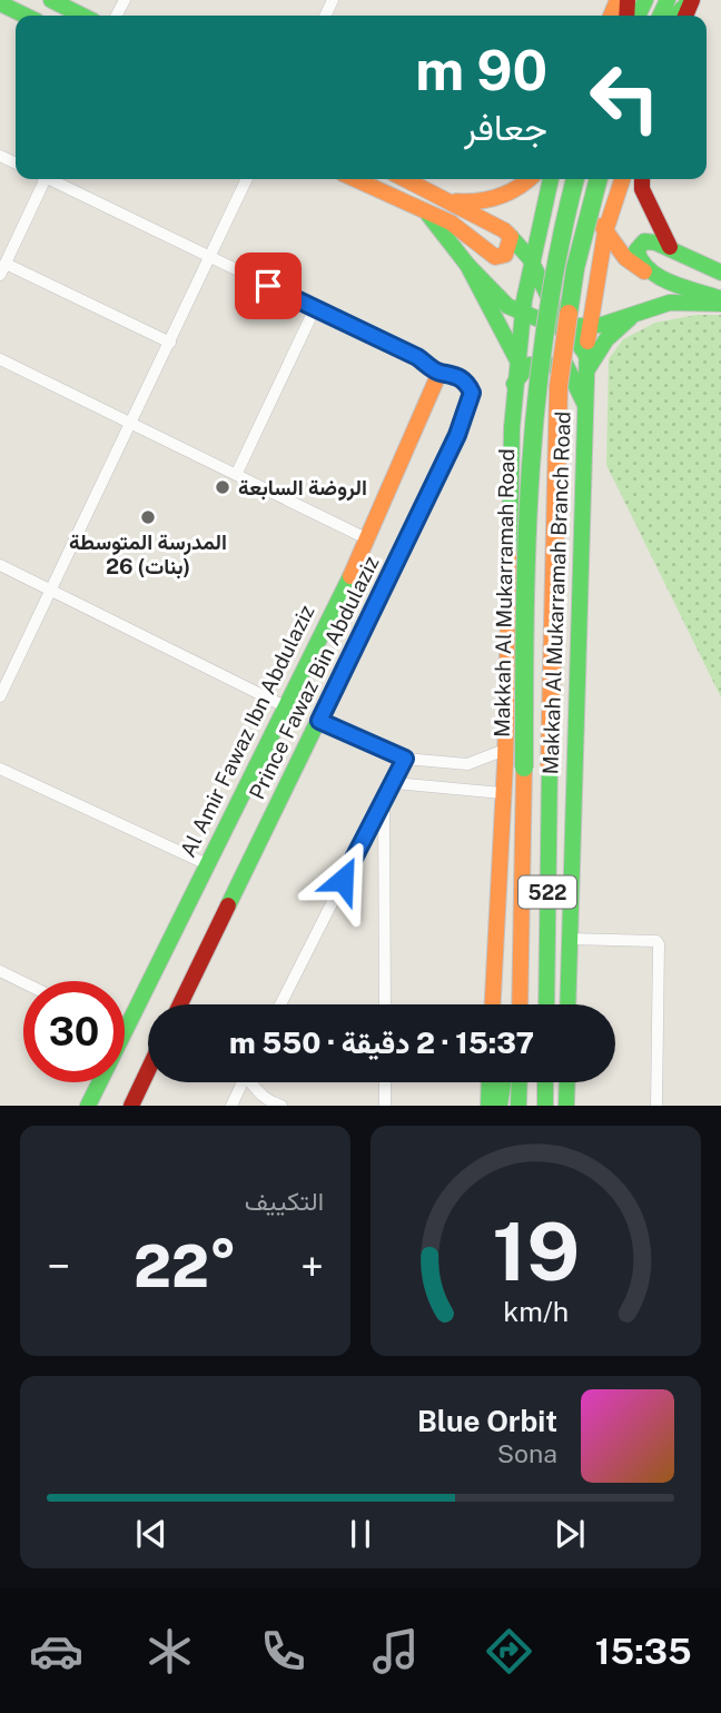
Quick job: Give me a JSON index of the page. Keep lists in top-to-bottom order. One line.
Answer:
{"streets":{"main road":["Makkah Al Mukarramah Road","Makkah Al Mukarramah Branch Road","Prince Fawaz Bin Abdulaziz","Al Amir Fawaz Ibn Abdulaziz","522"]},"crossings":[["Prince Fawaz Bin Abdulaziz","Al Amir Fawaz Ibn Abdulaziz"]],"places":["الروضة السابعة","المدرسة المتوسطة 26 (بنات)"],"page":{"turn":["90 m","جعافر"],"limit":"30","trip":"15:37 · 2 دقيقة · 550 m","tile":"التكييف","heat":["−","22°","+"],"song":["Blue Orbit","Sona"],"tabs":"15:35","gauge":["19","km/h"]}}
